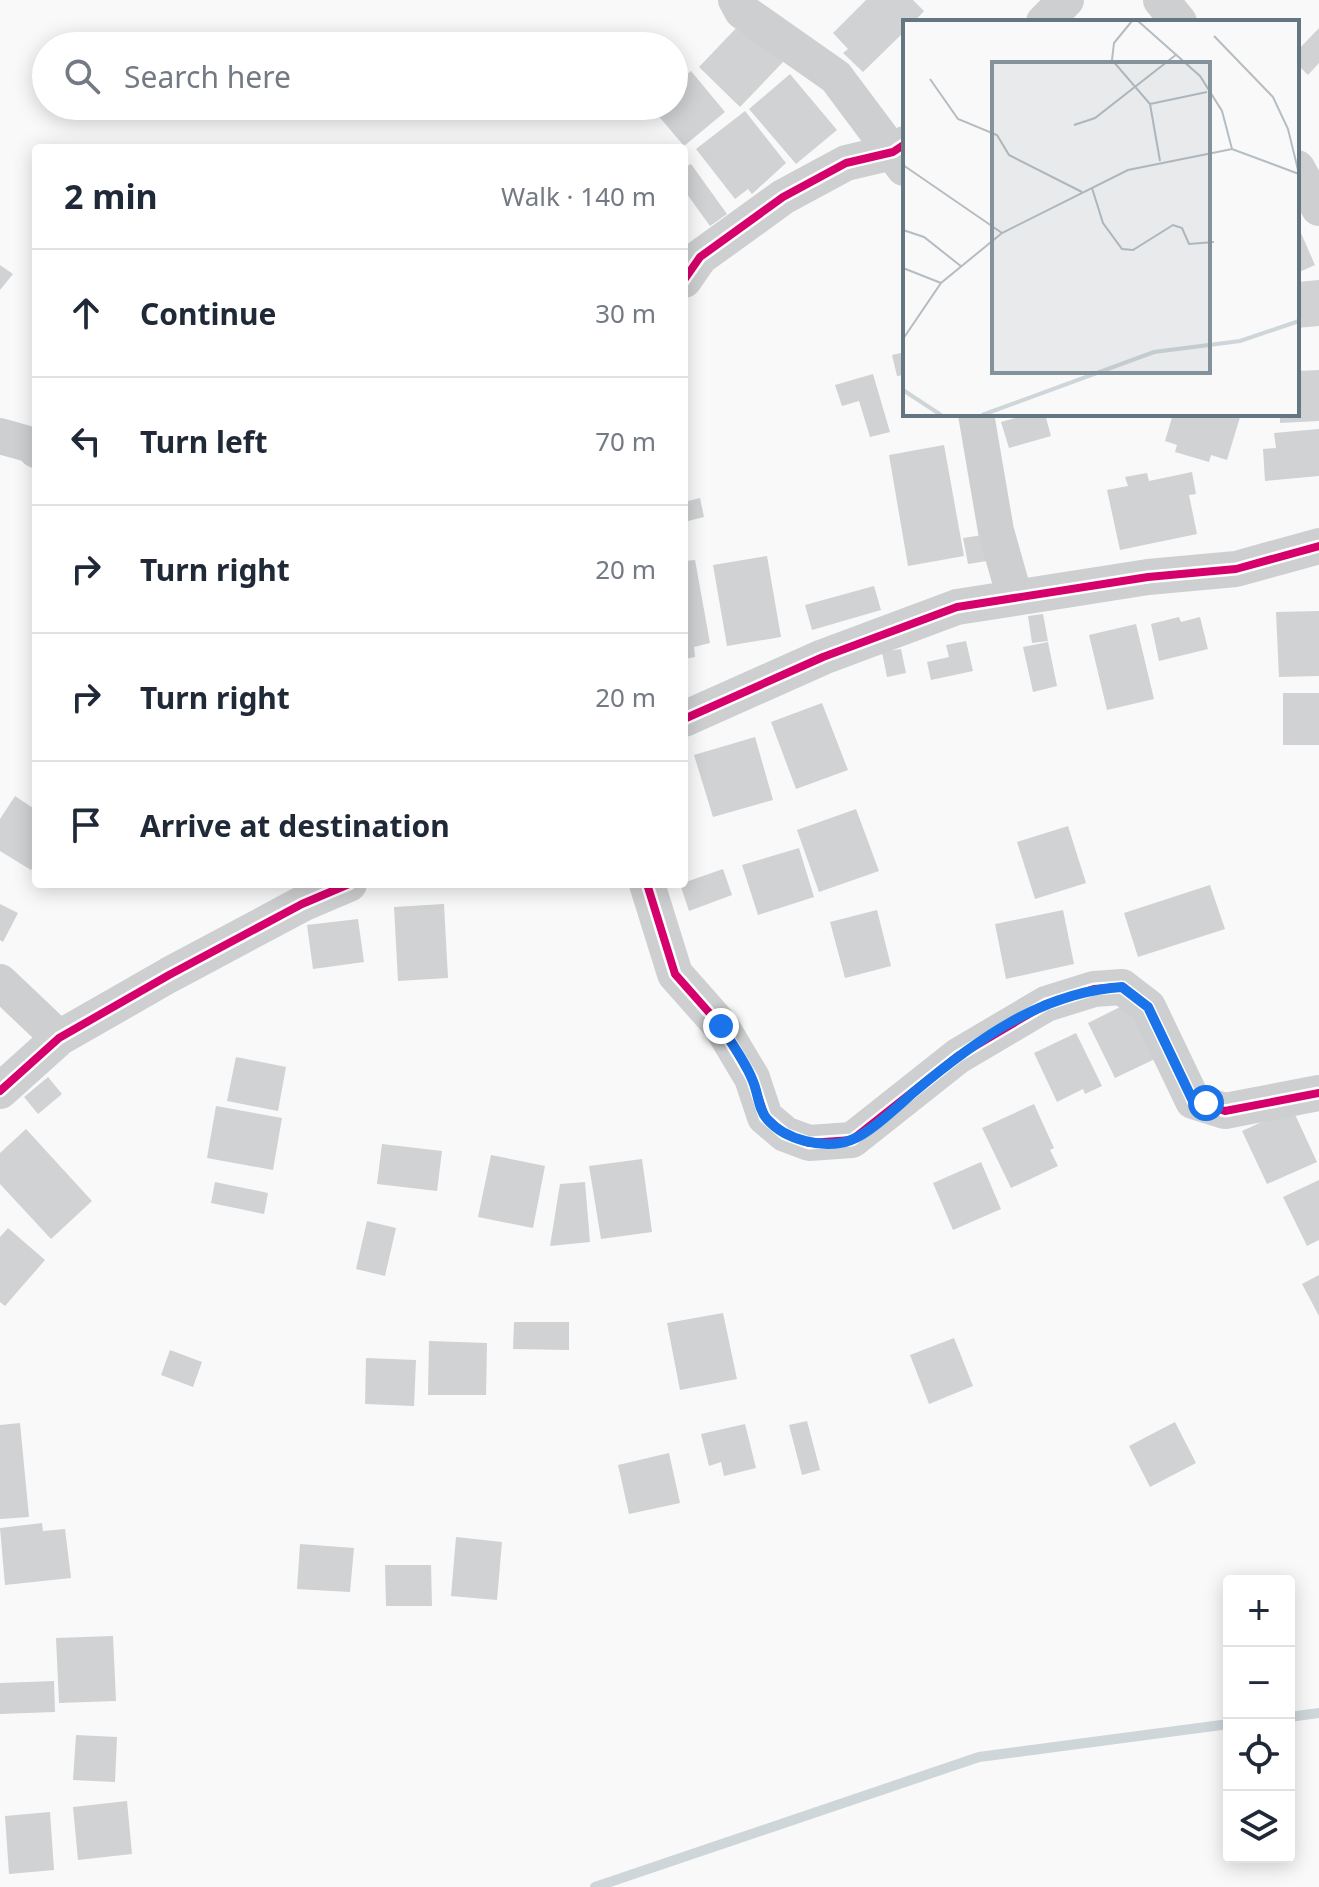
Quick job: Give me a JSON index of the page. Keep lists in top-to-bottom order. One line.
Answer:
{"page":{"search":"Search here","heading":["2 min","Walk · 140 m"],"list":[["Continue","30 m"],["Turn left","70 m"],["Turn right","20 m"],["Turn right","20 m"],"Arrive at destination"],"map_buttons":["+","−"]}}
